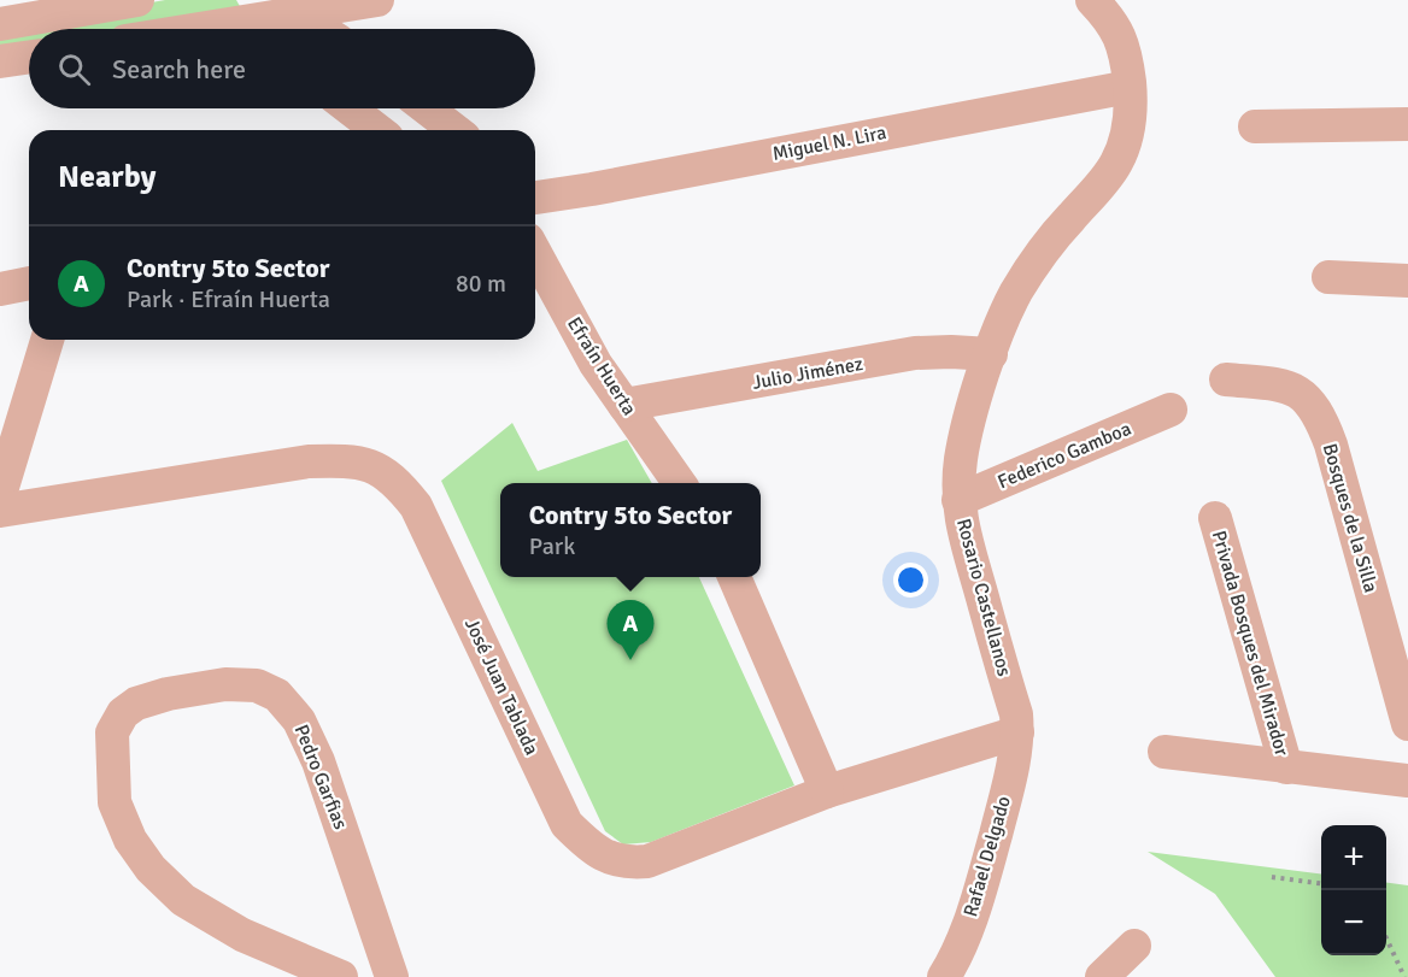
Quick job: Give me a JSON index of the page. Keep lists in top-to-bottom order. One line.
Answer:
{"streets":{"street":["Miguel N. Lira","Efraín Huerta","Julio Jiménez","Federico Gamboa","Bosques de la Silla","Rosario Castellanos","Privada Bosques del Mirador","José Juan Tablada","Pedro Garfias","Rafael Delgado"]},"crossings":[["Miguel N. Lira","Rosario Castellanos"],["Efraín Huerta","Julio Jiménez"],["Julio Jiménez","Rosario Castellanos"],["Federico Gamboa","Rosario Castellanos"],["Rosario Castellanos","José Juan Tablada"],["Rosario Castellanos","Rafael Delgado"],["José Juan Tablada","Rafael Delgado"]],"page":{"search":"Search here","heading":"Nearby","list":[{"mark":"A","name":"Contry 5to Sector","note":"Park · Efraín Huerta","value":"80 m"}],"popup":["Contry 5to Sector","Park"],"pins":"A","map_buttons":["+","−"]}}
